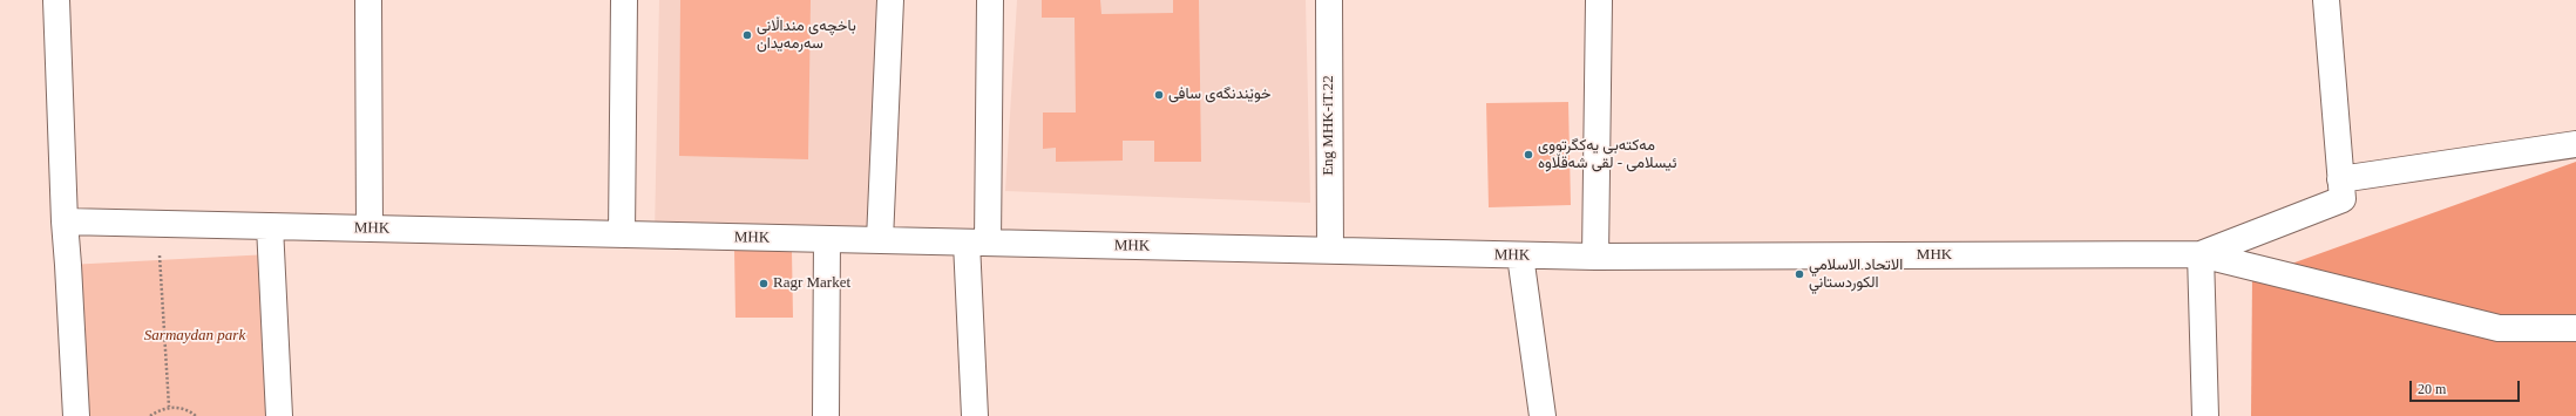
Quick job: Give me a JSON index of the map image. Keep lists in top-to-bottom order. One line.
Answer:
{"streets":{"street":["Eng MHK-iT.22","MHK"]},"crossings":[["Eng MHK-iT.22","MHK"]],"parks":["Sarmaydan park"],"places":["باخچەی منداڵانی سەرمەیدان","خوێندنگەی سافی","مەکتەبی یەکگرتووی ئیسلامی - لقی شەقڵاوە","الاتحاد الاسلامي الكوردستاني","Ragr Market"],"scale_bar":"20 m"}
